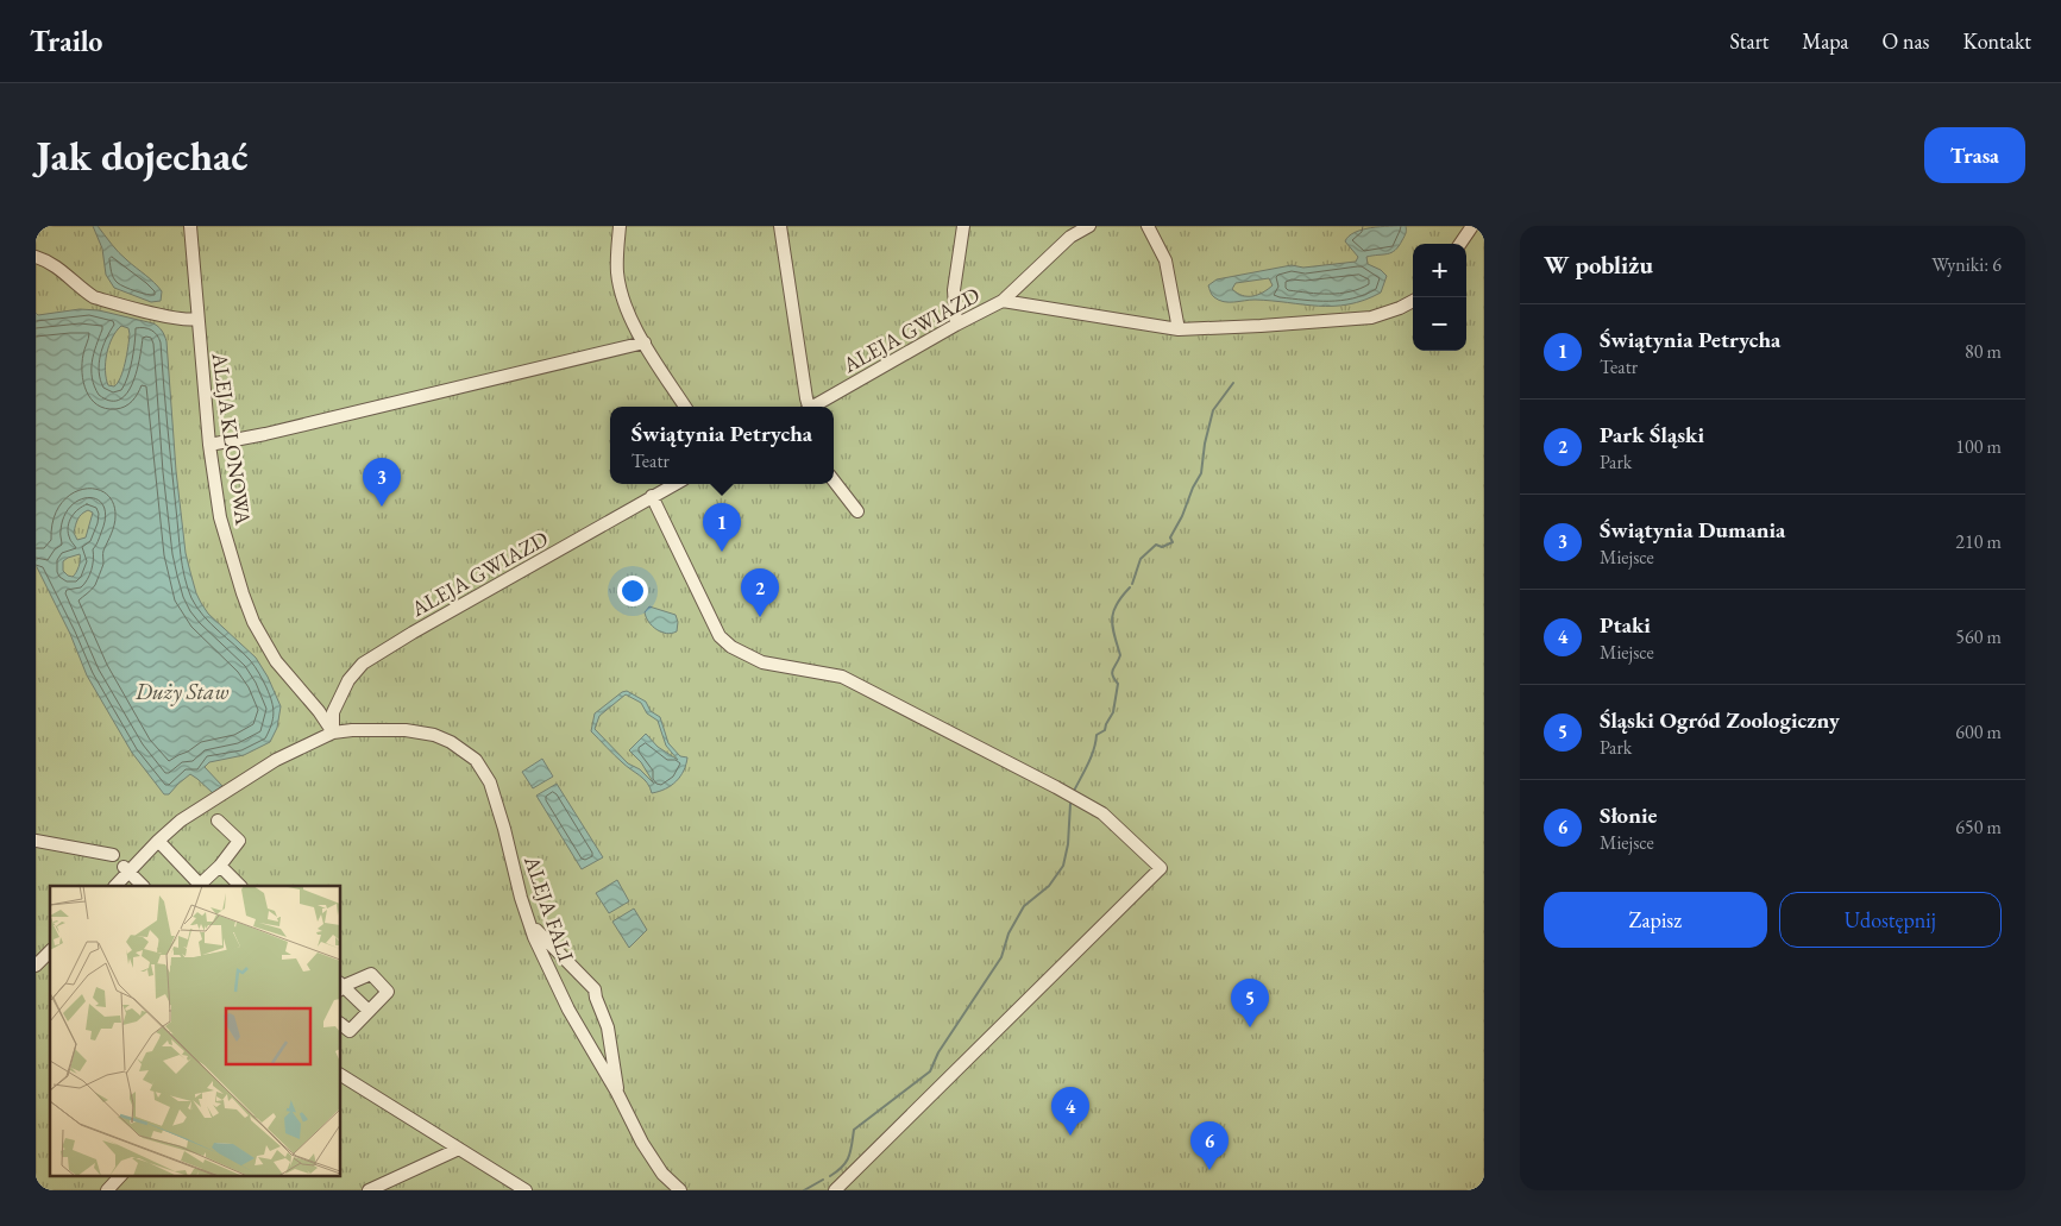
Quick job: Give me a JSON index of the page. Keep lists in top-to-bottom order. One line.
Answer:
{"streets":{"street":["ALEJA GWIAZD","ALEJA KLONOWA","ALEJA FALI"]},"crossings":[["ALEJA GWIAZD","ALEJA KLONOWA"],["ALEJA GWIAZD","ALEJA FALI"],["ALEJA KLONOWA","ALEJA FALI"]],"water":["Duży Staw"],"page":{"header":"Trailo","nav":["Start","Mapa","O nas","Kontakt"],"buttons":["Trasa",["Zapisz","Udostępnij"]],"title":"Jak dojechać","heading":["W pobliżu","Wyniki: 6"],"map_buttons":["+","−"],"list":[{"mark":"1","name":"Świątynia Petrycha","note":"Teatr","value":"80 m"},{"mark":"2","name":"Park Śląski","note":"Park","value":"100 m"},{"mark":"3","name":"Świątynia Dumania","note":"Miejsce","value":"210 m"},{"mark":"4","name":"Ptaki","note":"Miejsce","value":"560 m"},{"mark":"5","name":"Śląski Ogród Zoologiczny","note":"Park","value":"600 m"},{"mark":"6","name":"Słonie","note":"Miejsce","value":"650 m"}],"popup":["Świątynia Petrycha","Teatr"],"pins":["3","1","2","5","4","6"]}}
